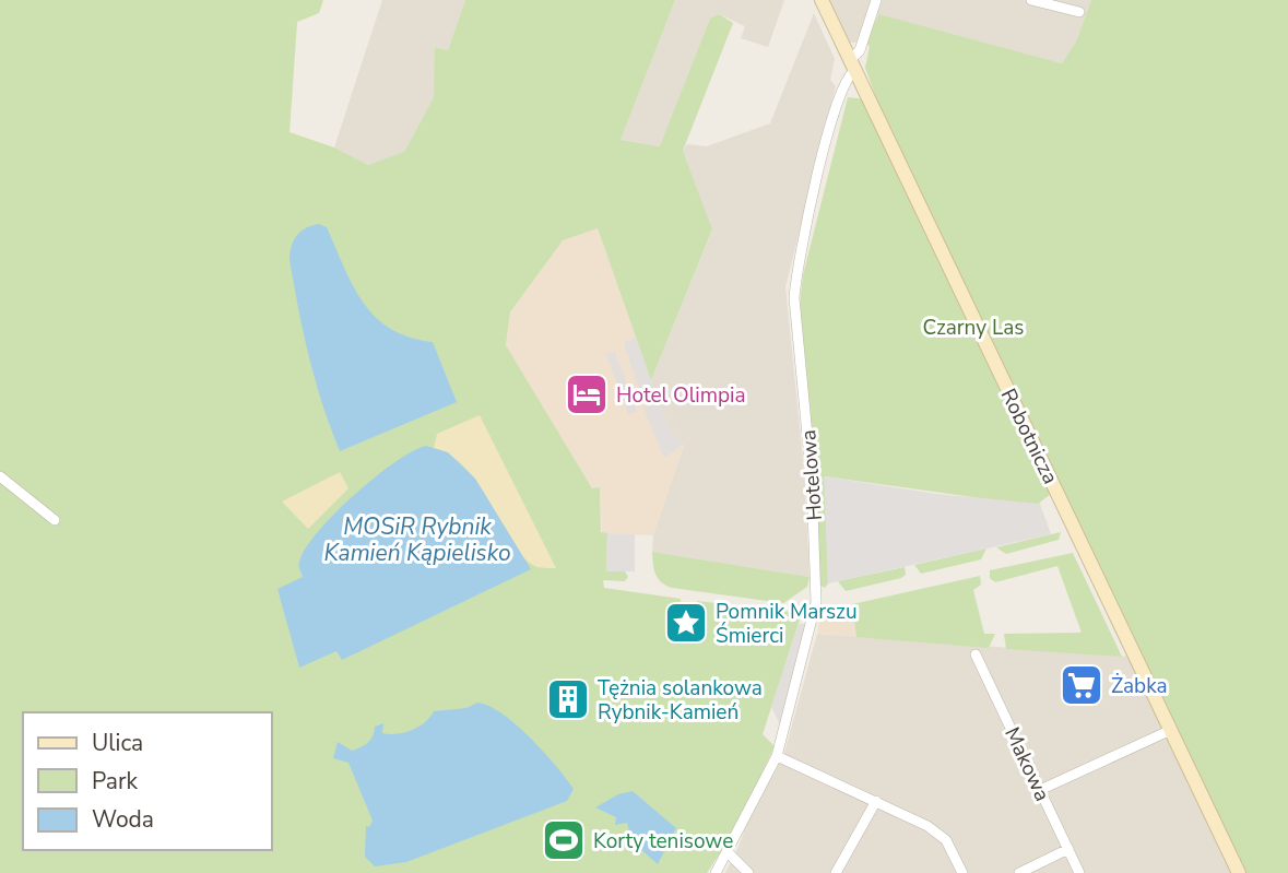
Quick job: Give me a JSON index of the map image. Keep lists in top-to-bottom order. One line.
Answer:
{"streets":{"street":["Robotnicza","Hotelowa","Makowa"]},"crossings":[["Robotnicza","Hotelowa"]],"water":["MOSiR Rybnik Kamień Kąpielisko"],"parks":["Czarny Las"],"places":{"hotel":["Hotel Olimpia"],"place":["Pomnik Marszu Śmierci"],"supermarket":["Żabka"],"building":["Tężnia solankowa Rybnik-Kamień"],"sports":["Korty tenisowe"]},"legend":["Ulica","Park","Woda"]}
